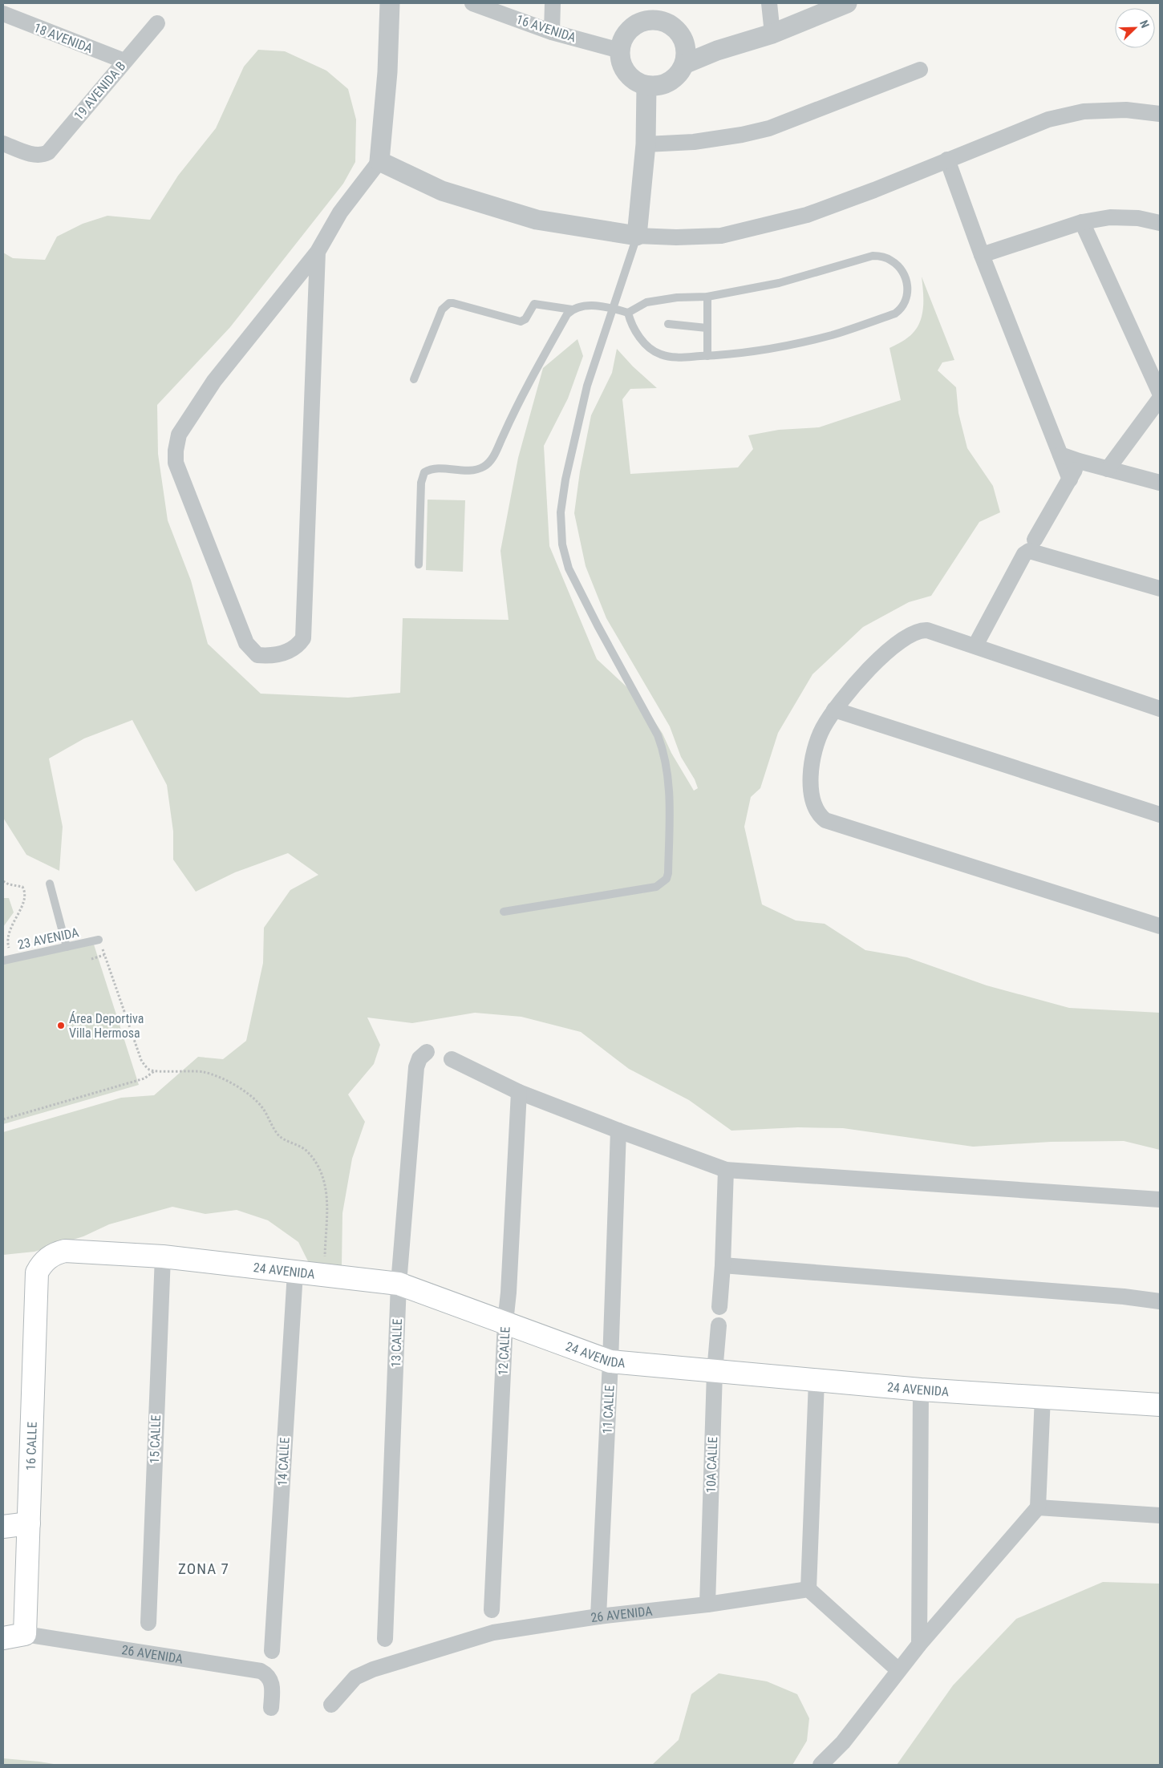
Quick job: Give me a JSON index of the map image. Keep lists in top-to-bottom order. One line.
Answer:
{"streets":{"main road":["24 AVENIDA","16 CALLE","26 AVENIDA"],"street":["16 AVENIDA","18 AVENIDA","19 AVENIDA B","13 CALLE","12 CALLE","11 CALLE","15 CALLE","14 CALLE","10A CALLE"],"lane":["23 AVENIDA"]},"crossings":[["18 AVENIDA","19 AVENIDA B"],["24 AVENIDA","13 CALLE"],["24 AVENIDA","12 CALLE"],["24 AVENIDA","11 CALLE"],["24 AVENIDA","15 CALLE"],["24 AVENIDA","16 CALLE"],["24 AVENIDA","14 CALLE"],["24 AVENIDA","10A CALLE"],["11 CALLE","26 AVENIDA"],["16 CALLE","26 AVENIDA"],["10A CALLE","26 AVENIDA"]],"districts":["ZONA 7"],"places":["Área Deportiva Villa Hermosa"],"north":"top right"}
